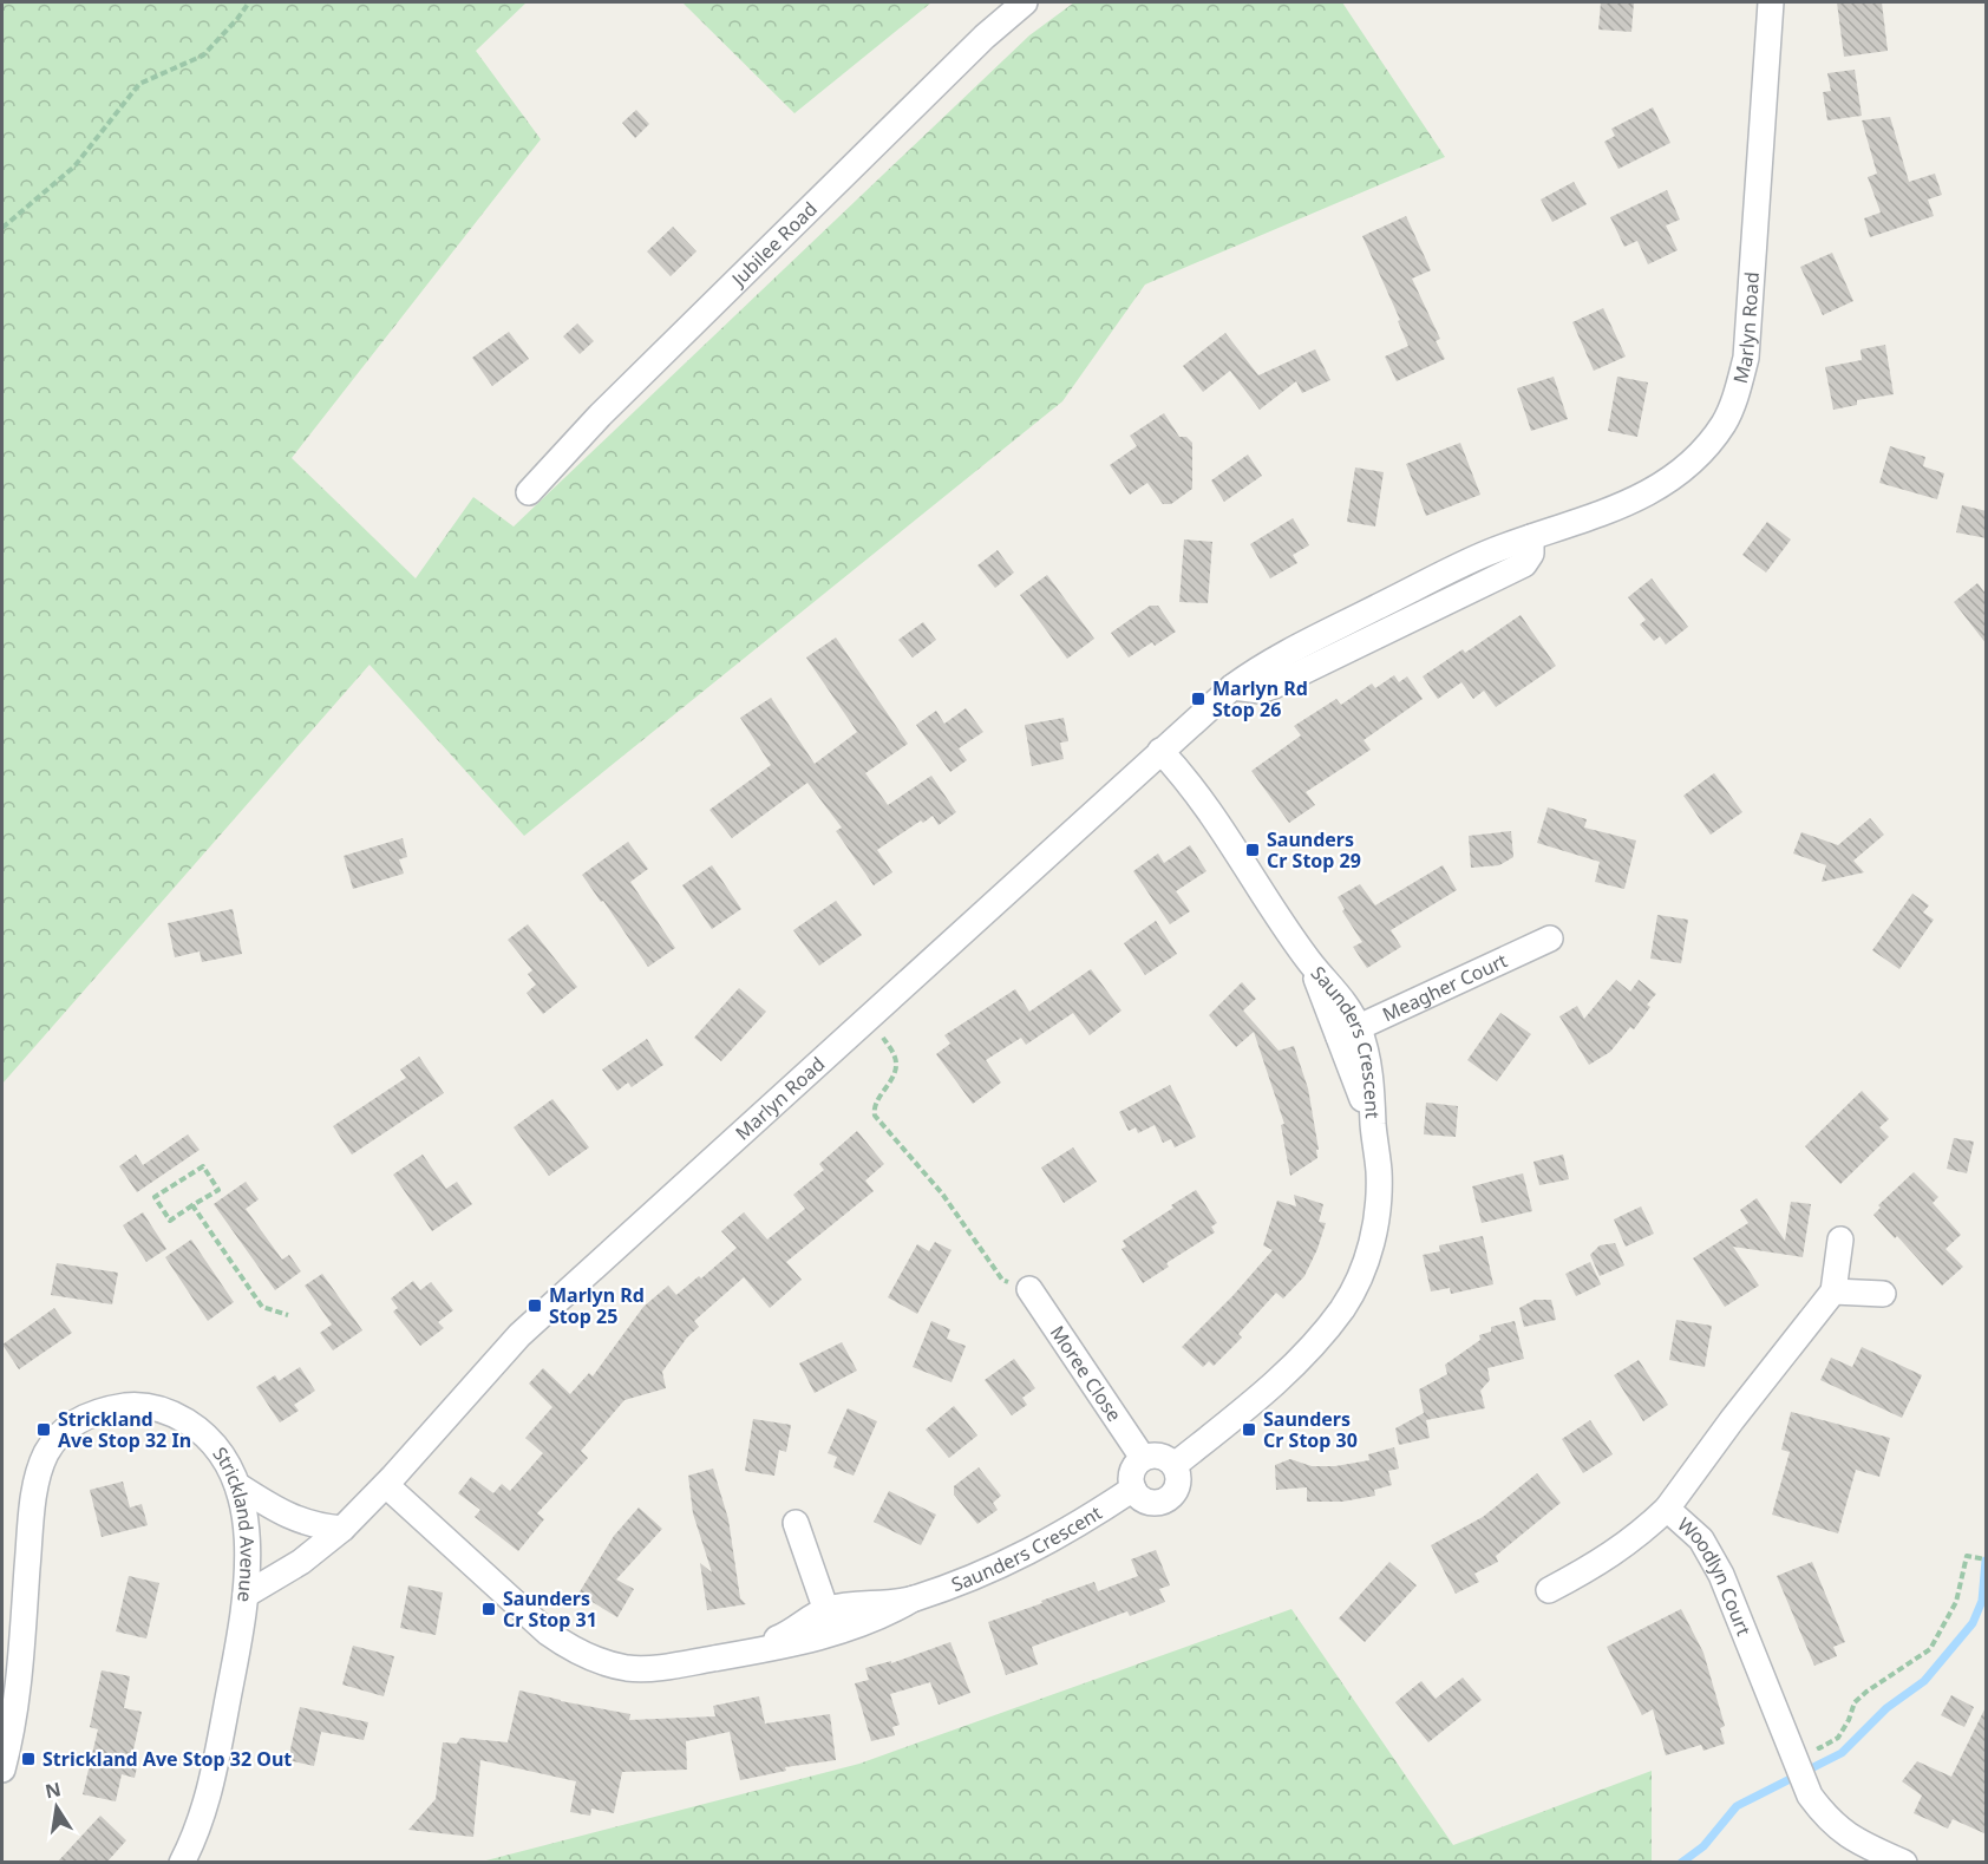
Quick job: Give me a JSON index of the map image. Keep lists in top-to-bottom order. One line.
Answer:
{"streets":{"street":["Jubilee Road","Marlyn Road","Meagher Court","Saunders Crescent","Moree Close","Strickland Avenue","Woodlyn Court"]},"crossings":[["Marlyn Road","Saunders Crescent"],["Marlyn Road","Strickland Avenue"],["Meagher Court","Saunders Crescent"],["Saunders Crescent","Moree Close"]],"places":{"transit":["Marlyn Rd Stop 26","Saunders Cr Stop 29","Marlyn Rd Stop 25","Strickland Ave Stop 32 In","Saunders Cr Stop 30","Saunders Cr Stop 31","Strickland Ave Stop 32 Out"]},"north":"top"}
